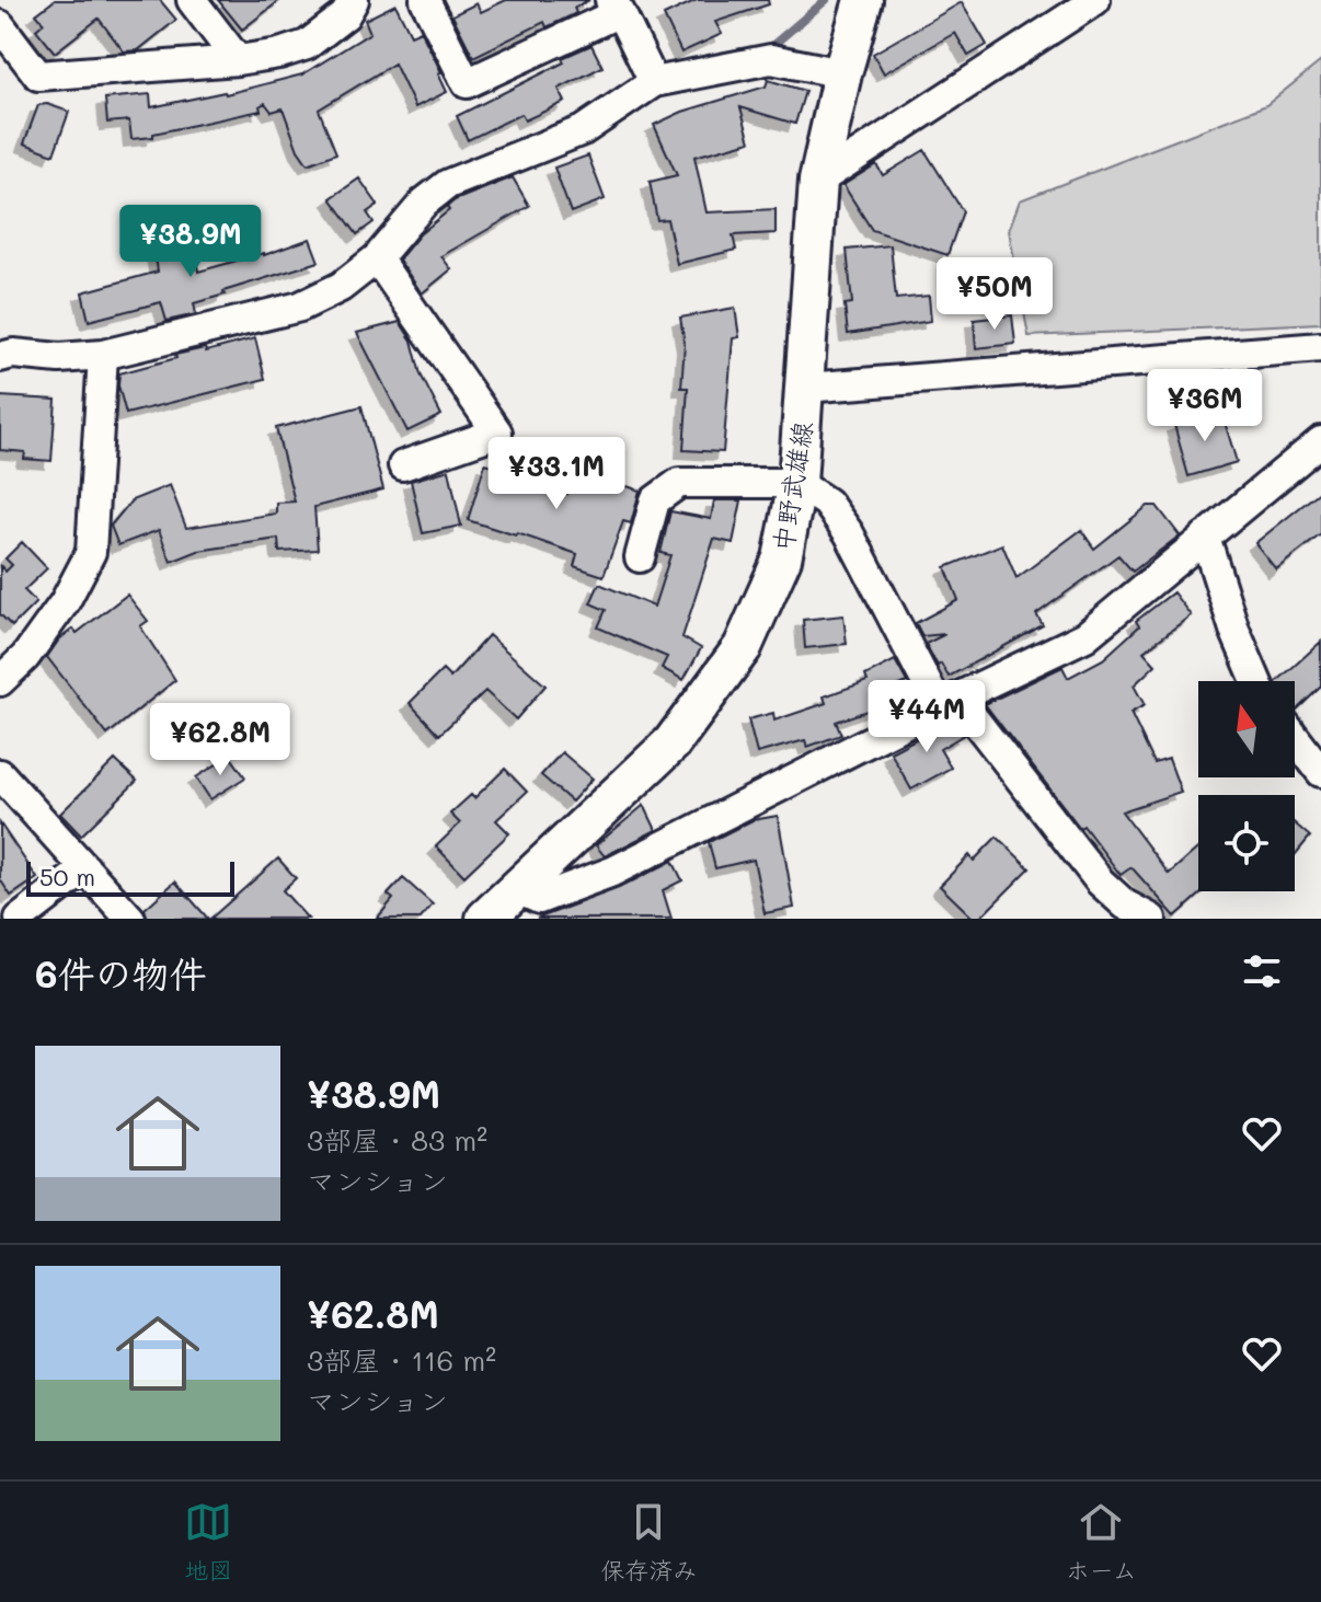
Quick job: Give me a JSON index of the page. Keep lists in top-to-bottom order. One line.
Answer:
{"streets":{"main road":["中野武雄線"]},"scale_bar":"50 m","north":"top","page":{"price":["¥38.9M","¥50M","¥36M","¥33.1M","¥44M","¥62.8M"],"scale":"50 m","heading":"6件の物件","list":[{"name":"¥38.9M","note":"3部屋 · 83 m² · マンション"},{"name":"¥62.8M","note":"3部屋 · 116 m² · マンション"}],"tabs":["地図","保存済み","ホーム"]}}
